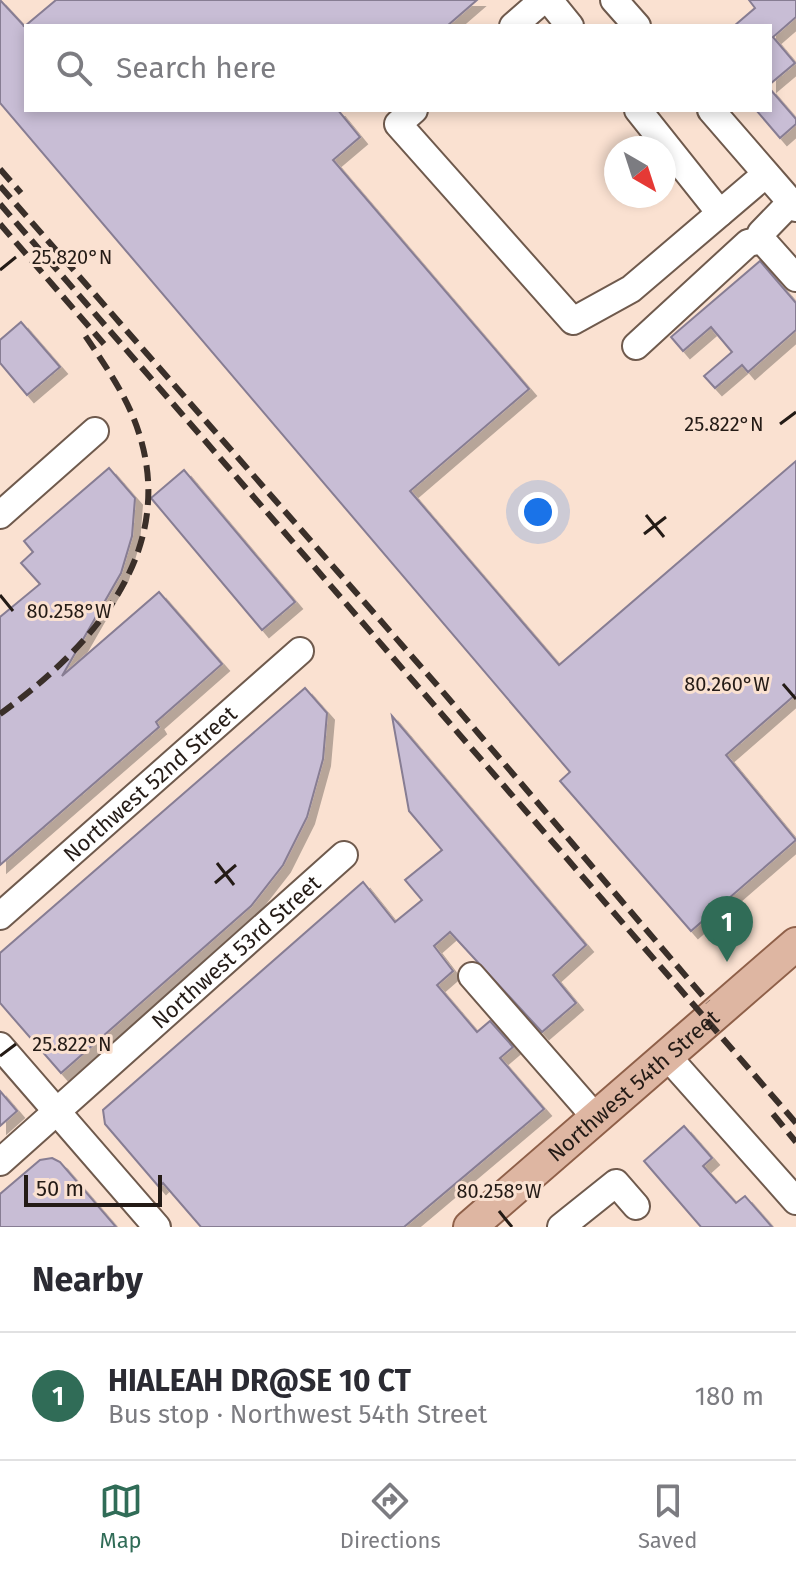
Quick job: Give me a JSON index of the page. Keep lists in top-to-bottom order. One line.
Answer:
{"streets":{"main road":["Northwest 54th Street"],"street":["Northwest 52nd Street","Northwest 53rd Street"]},"scale_bar":"50 m","north":"bottom right","page":{"search":"Search here","pins":"1","scale":"50 m","heading":"Nearby","list":[{"mark":"1","name":"HIALEAH DR@SE 10 CT","note":"Bus stop · Northwest 54th Street","value":"180 m"}],"nav":["Map","Directions","Saved"]},"coordinates":["25.820°N","25.822°N","80.258°W","80.260°W"]}
